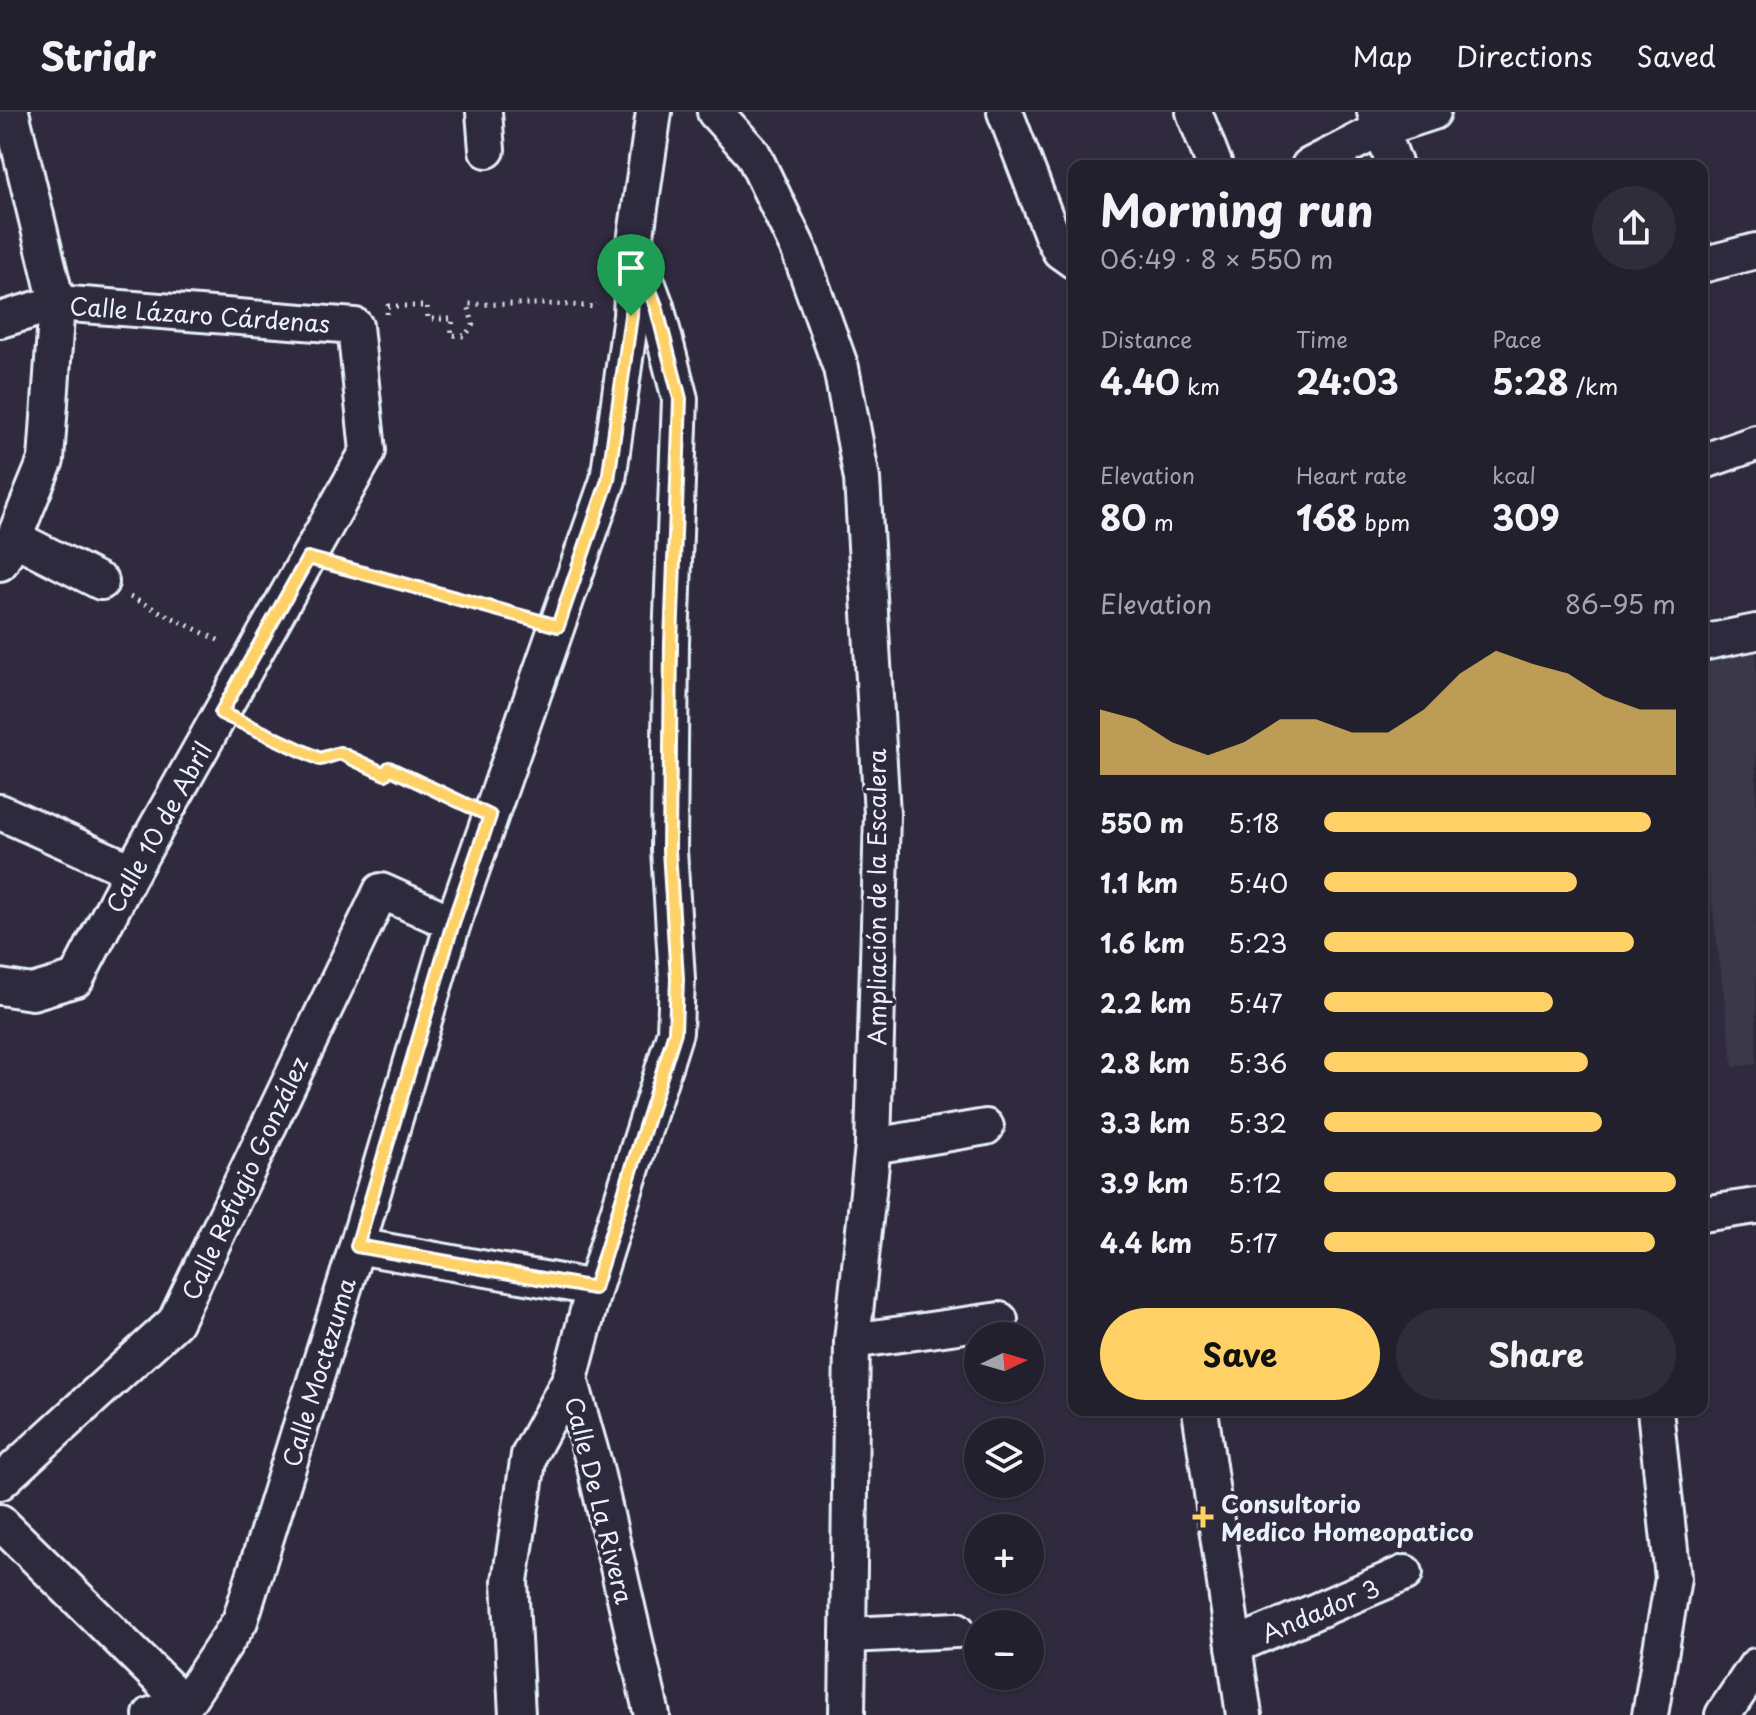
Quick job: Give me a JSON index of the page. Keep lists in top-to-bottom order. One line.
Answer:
{"streets":{"street":["Calle Lázaro Cárdenas","Calle 10 de Abril","Ampliación de la Escalera","Calle Refugio González","Calle Moctezuma","Calle De La Rivera","Andador 3"]},"crossings":[["Calle Lázaro Cárdenas","Calle 10 de Abril"],["Calle Refugio González","Calle Moctezuma"],["Calle Moctezuma","Calle De La Rivera"]],"places":{"health":["Consultorio Medico Homeopatico"]},"north":"right","page":{"header":"Stridr","nav":["Map","Directions","Saved"],"heading":["Morning run","06:49 · 8 × 550 m"],"stats":[["Distance","4.40 km"],["Time","24:03"],["Pace","5:28 /km"],["Elevation","80 m"],["Heart rate","168 bpm"],["kcal","309"]],"chart":["Elevation","86–95 m"],"list":[{"name":"550 m","note":"5:18"},{"name":"1.1 km","note":"5:40"},{"name":"1.6 km","note":"5:23"},{"name":"2.2 km","note":"5:47"},{"name":"2.8 km","note":"5:36"},{"name":"3.3 km","note":"5:32"},{"name":"3.9 km","note":"5:12"},{"name":"4.4 km","note":"5:17"}],"buttons":["Save","Share"],"map_buttons":["+","−"]}}
